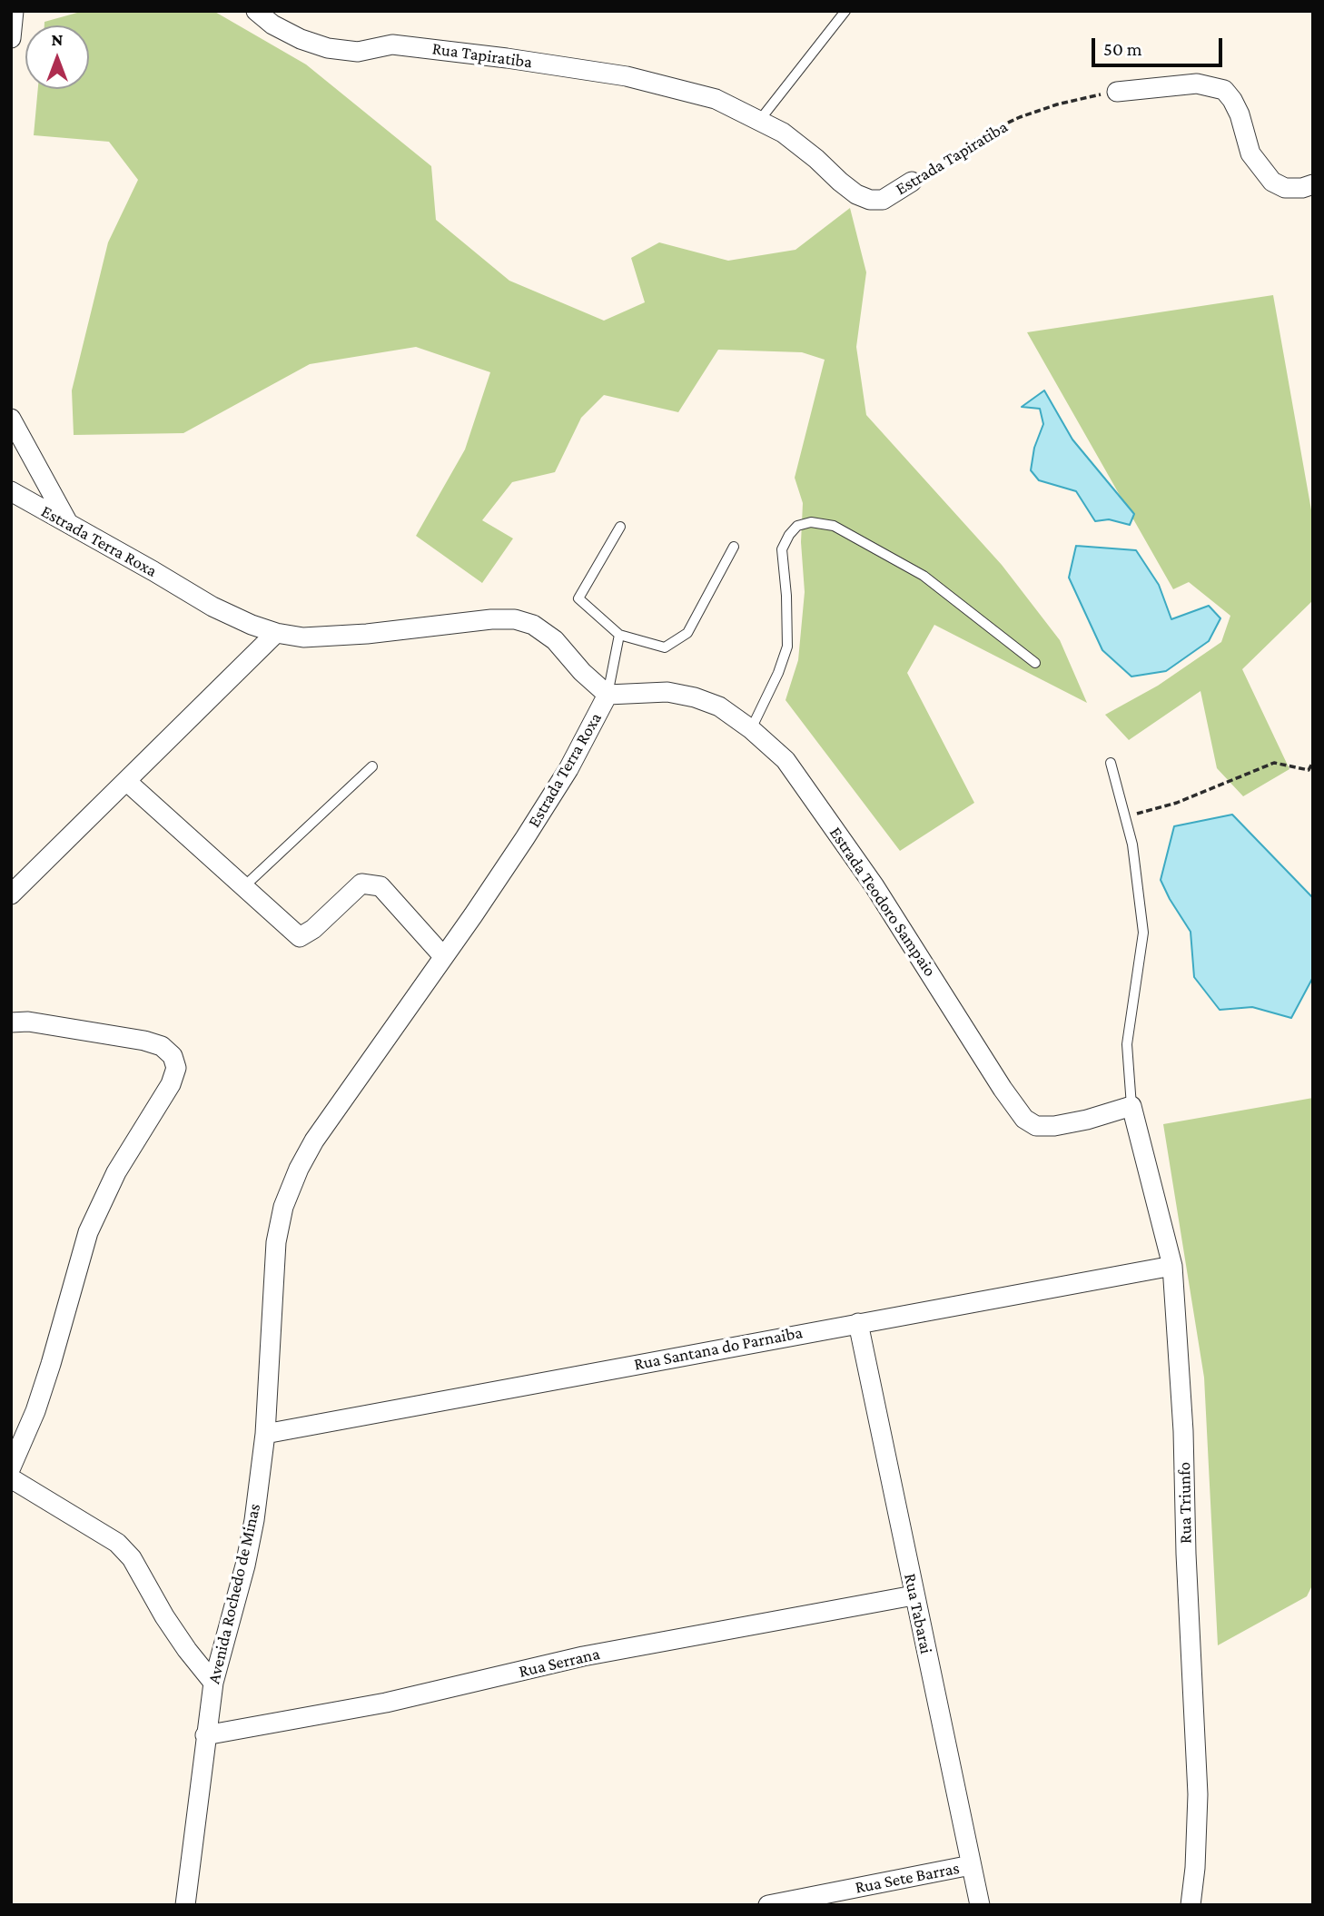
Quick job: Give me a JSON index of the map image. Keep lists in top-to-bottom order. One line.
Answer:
{"streets":{"street":["Rua Tapiratiba","Estrada Tapiratiba","Estrada Terra Roxa","Estrada Teodoro Sampaio","Rua Santana do Parnaiba","Rua Triunfo","Avenida Rochedo de Minas","Rua Tabarai","Rua Serrana","Rua Sete Barras"]},"crossings":[["Rua Tapiratiba","Estrada Tapiratiba"],["Estrada Terra Roxa","Estrada Teodoro Sampaio"],["Estrada Terra Roxa","Avenida Rochedo de Minas"],["Estrada Teodoro Sampaio","Rua Triunfo"],["Rua Santana do Parnaiba","Rua Triunfo"],["Rua Santana do Parnaiba","Avenida Rochedo de Minas"],["Rua Santana do Parnaiba","Rua Tabarai"],["Avenida Rochedo de Minas","Rua Serrana"],["Rua Tabarai","Rua Serrana"],["Rua Tabarai","Rua Sete Barras"]],"scale_bar":"50 m","north":"top"}
